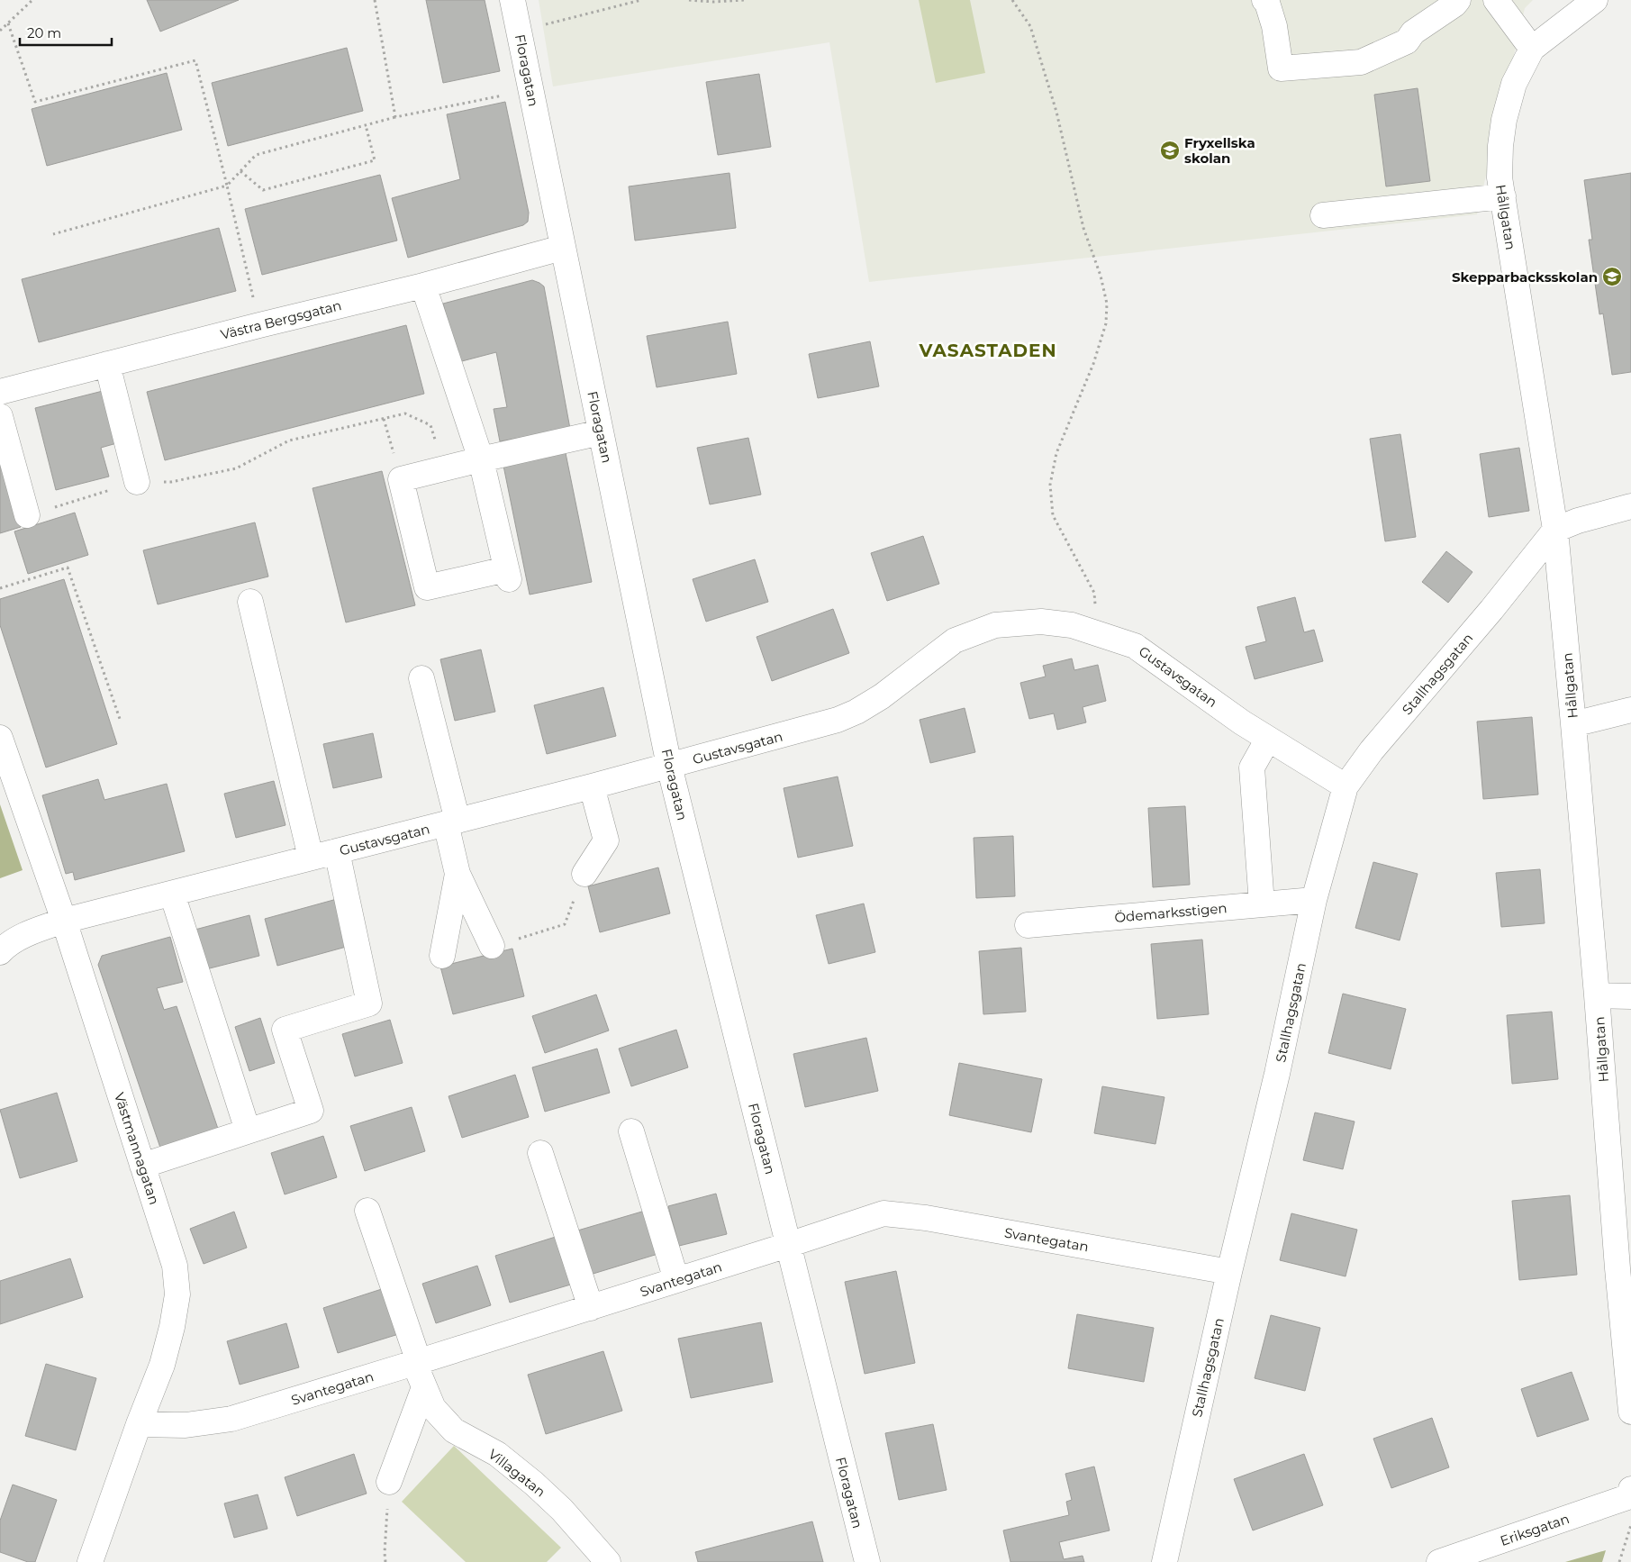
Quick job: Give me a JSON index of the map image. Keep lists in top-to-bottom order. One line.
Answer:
{"streets":{"street":["Floragatan","Hållgatan","Västra Bergsgatan","Stallhagsgatan","Gustavsgatan","Ödemarksstigen","Västmannagatan","Svantegatan","Villagatan","Eriksgatan"]},"crossings":[["Floragatan","Västra Bergsgatan"],["Floragatan","Gustavsgatan"],["Floragatan","Svantegatan"],["Hållgatan","Stallhagsgatan"],["Stallhagsgatan","Gustavsgatan"],["Stallhagsgatan","Ödemarksstigen"],["Stallhagsgatan","Svantegatan"],["Gustavsgatan","Västmannagatan"],["Västmannagatan","Svantegatan"],["Svantegatan","Villagatan"]],"districts":["VASASTADEN"],"places":{"school or university":["Fryxellska skolan","Skepparbacksskolan"]},"scale_bar":"20 m"}
